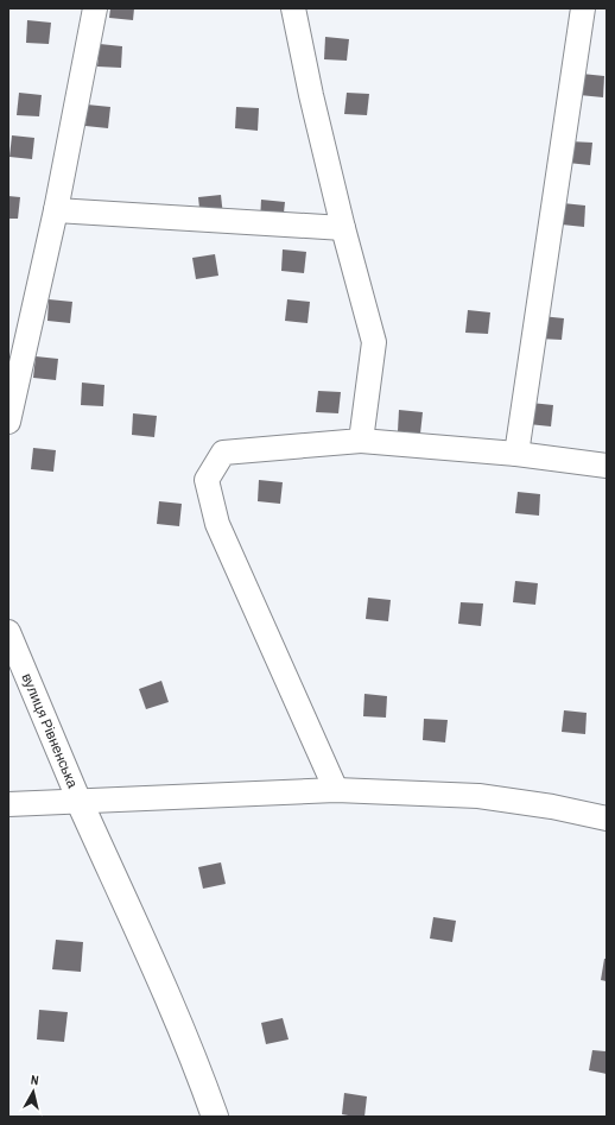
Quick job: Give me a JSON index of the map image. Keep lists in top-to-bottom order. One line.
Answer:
{"streets":{"street":["вулиця Рівненська"]},"north":"top"}
